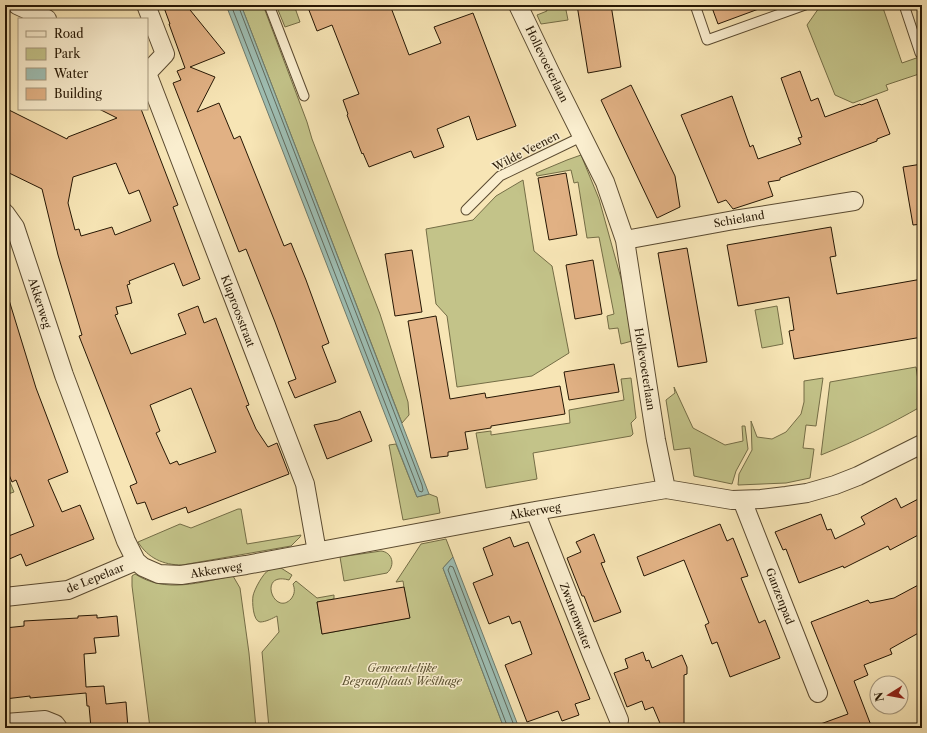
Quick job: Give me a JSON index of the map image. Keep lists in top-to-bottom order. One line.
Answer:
{"streets":{"street":["Hollevoeterlaan","Schieland","Akkerweg","Klaproosstraat","de Lepelaar","Ganzenpad","Zwanenwater"],"lane":["Wilde Veenen"]},"crossings":[["Hollevoeterlaan","Wilde Veenen"],["Hollevoeterlaan","Schieland"],["Hollevoeterlaan","Akkerweg"],["Akkerweg","Klaproosstraat"],["Akkerweg","de Lepelaar"],["Akkerweg","Zwanenwater"]],"parks":["Gemeentelijke Begraafplaats Westhage"],"legend":["Road","Park","Water","Building"],"north":"left"}
